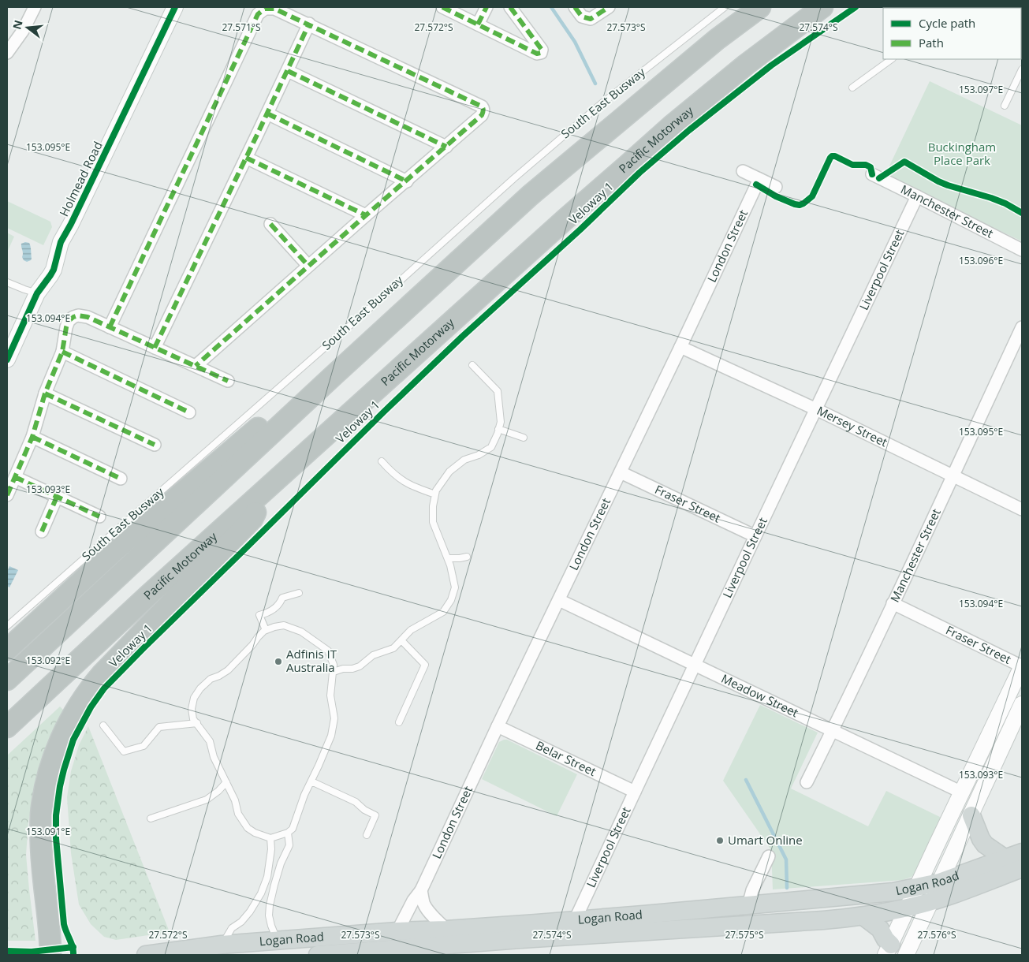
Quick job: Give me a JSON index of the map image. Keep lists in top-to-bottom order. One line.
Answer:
{"streets":{"highway":["Pacific Motorway"],"main road":["Holmead Road","Logan Road"],"street":["Manchester Street","London Street","Liverpool Street","Mersey Street","Fraser Street","Meadow Street","Belar Street"],"lane":["South East Busway"],"cycle path":["Veloway 1"]},"crossings":[["Manchester Street","Liverpool Street"],["Manchester Street","Mersey Street"],["Manchester Street","Fraser Street"],["Manchester Street","Meadow Street"],["London Street","Mersey Street"],["London Street","Fraser Street"],["London Street","Meadow Street"],["London Street","Belar Street"],["London Street","Logan Road"],["Liverpool Street","Mersey Street"],["Liverpool Street","Fraser Street"],["Liverpool Street","Meadow Street"],["Liverpool Street","Belar Street"],["Liverpool Street","Logan Road"]],"parks":["Buckingham Place Park"],"places":["Adfinis IT Australia","Umart Online"],"legend":["Cycle path","Path"],"north":"left","coordinates":["27.571°S","27.572°S","27.573°S","27.574°S","153.097°E","153.095°E","153.096°E","153.094°E","153.093°E","153.092°E","153.091°E","27.575°S","27.576°S"]}
